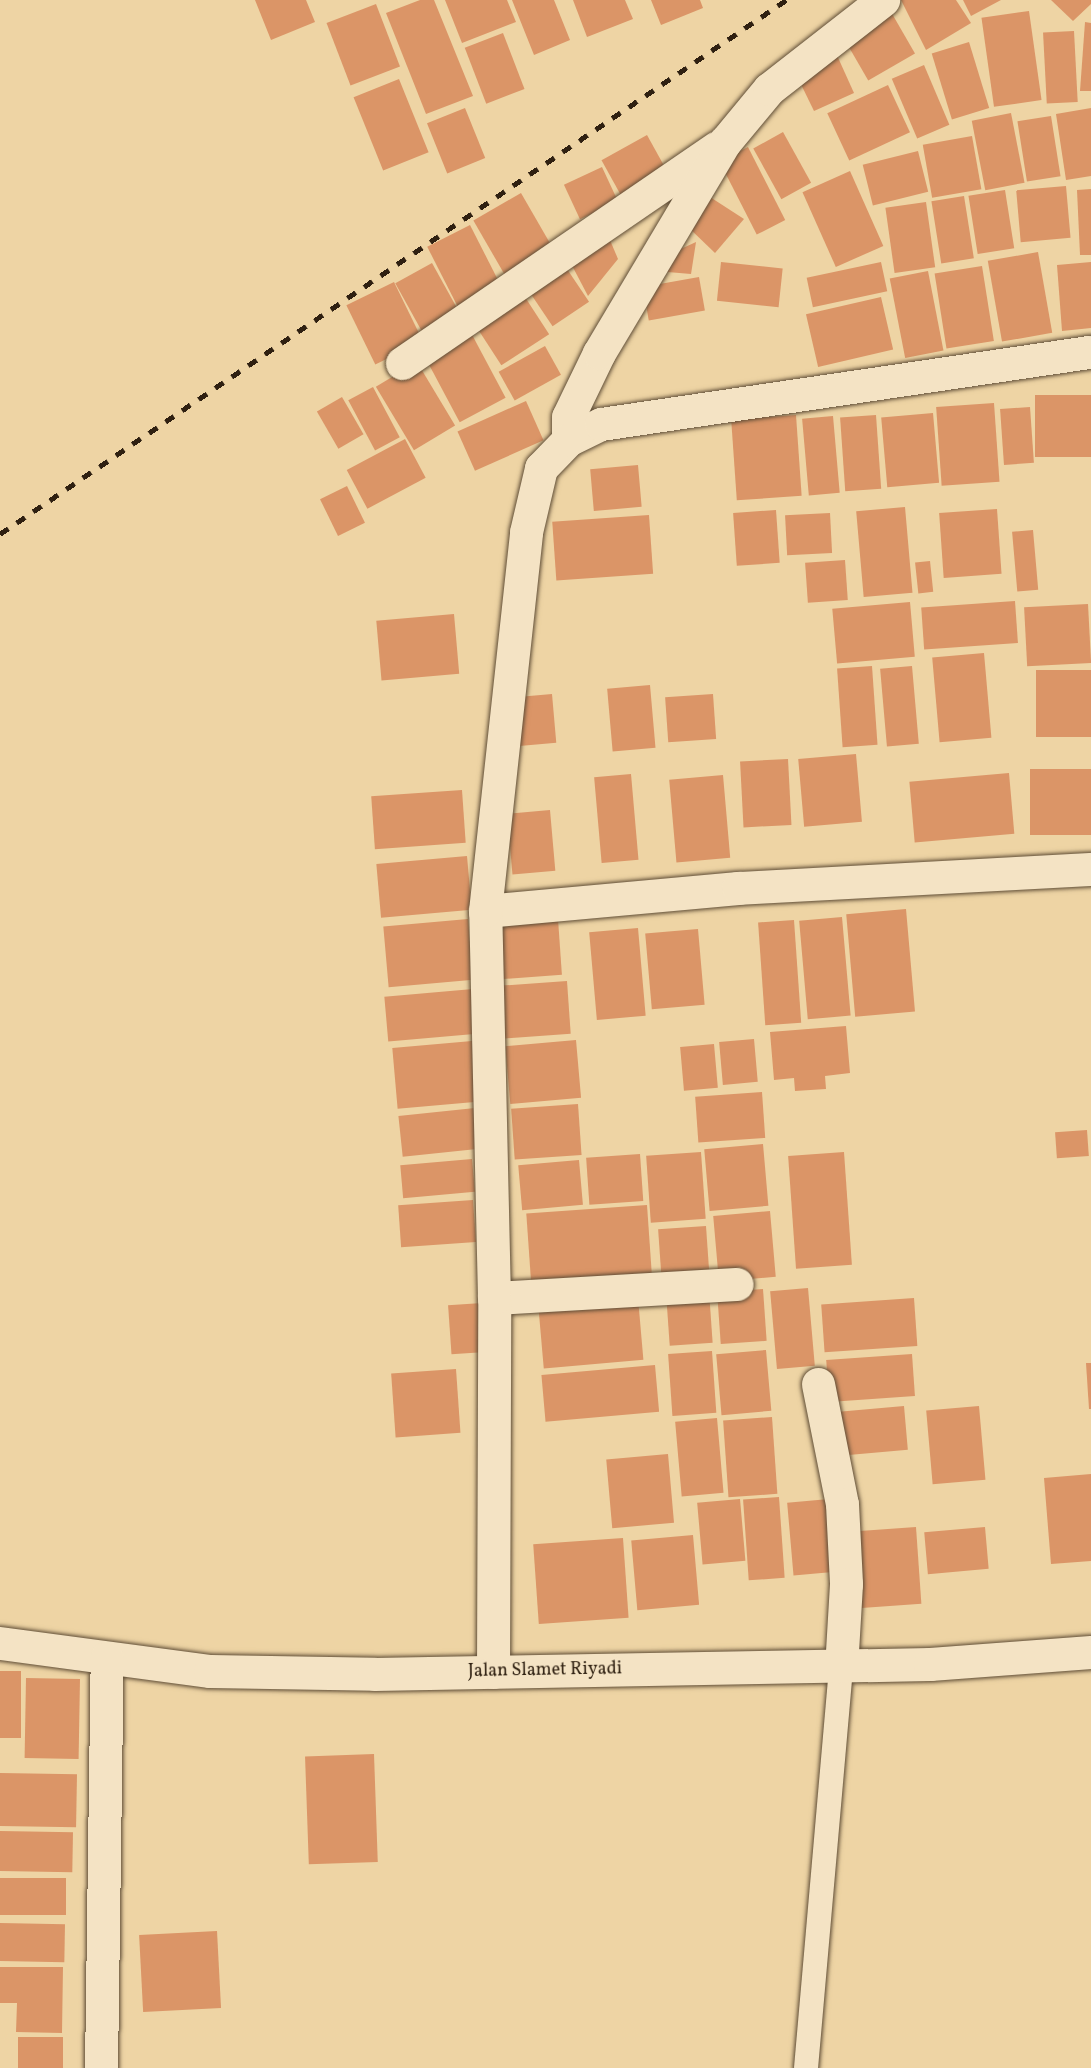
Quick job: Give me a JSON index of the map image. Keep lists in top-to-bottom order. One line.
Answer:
{"streets":{"street":["Jalan Slamet Riyadi"]}}
